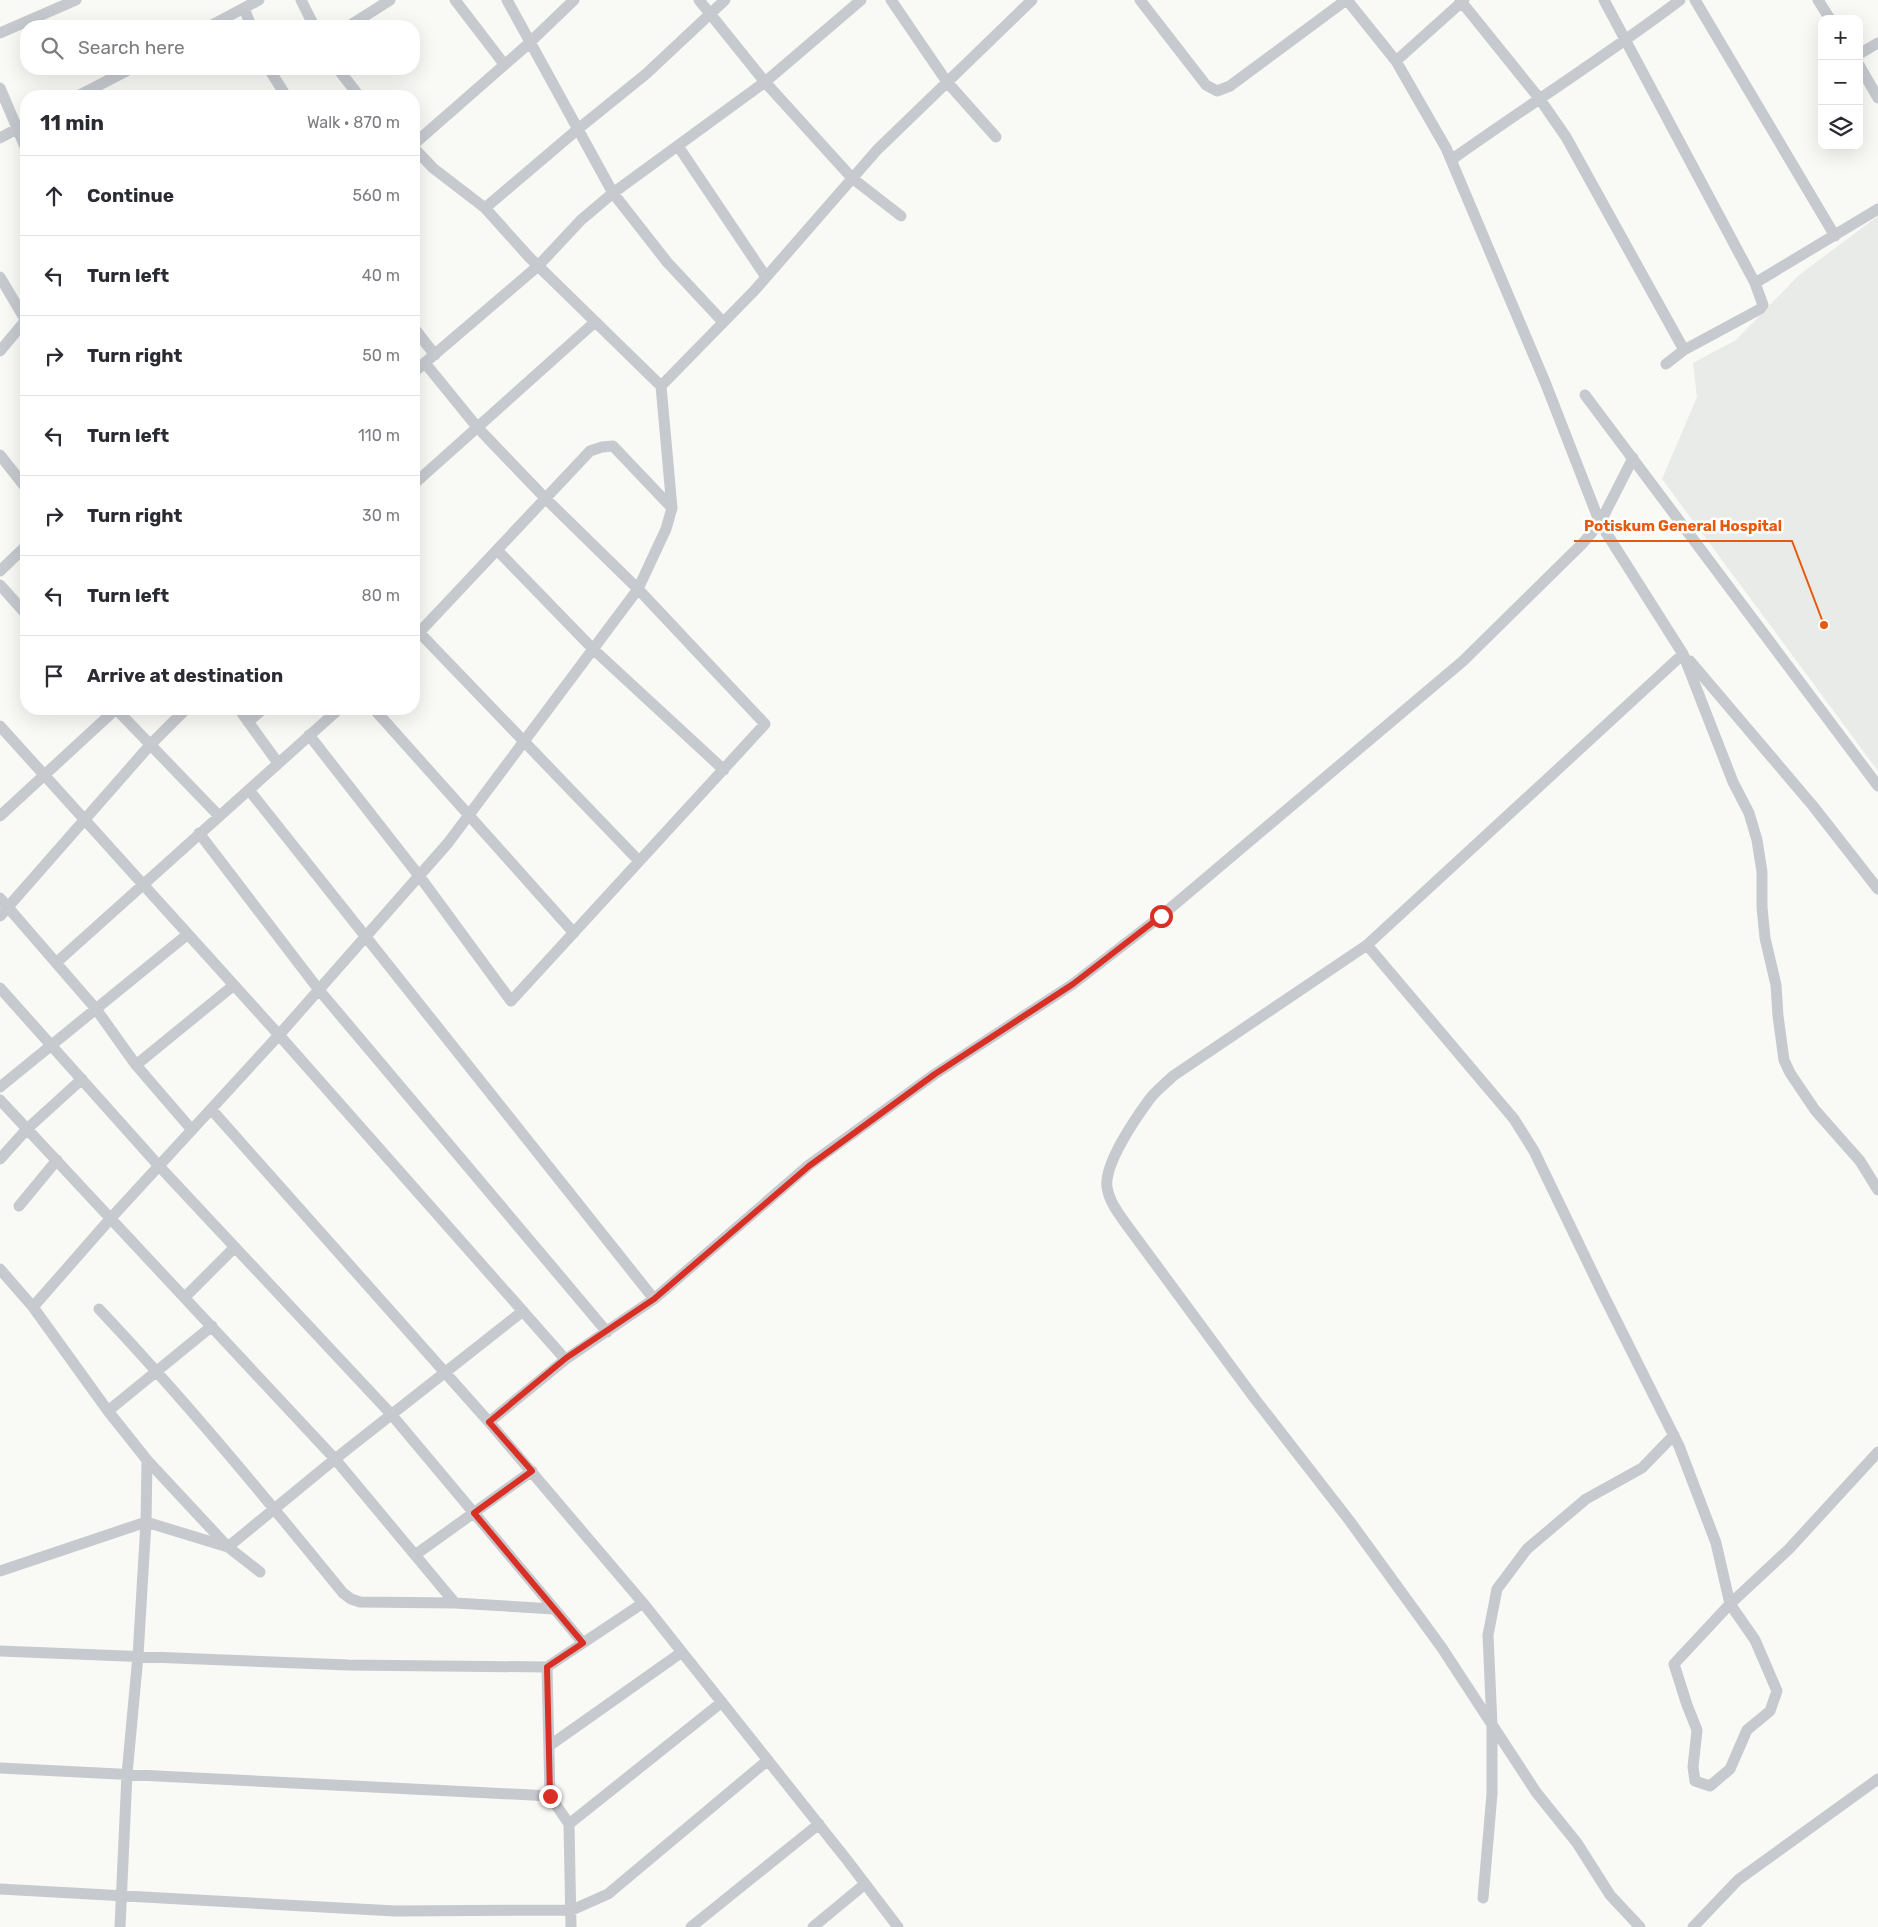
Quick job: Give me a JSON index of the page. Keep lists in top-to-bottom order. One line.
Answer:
{"places":["Potiskum General Hospital"],"page":{"map_buttons":["+","−"],"search":"Search here","heading":["11 min","Walk · 870 m"],"list":[["Continue","560 m"],["Turn left","40 m"],["Turn right","50 m"],["Turn left","110 m"],["Turn right","30 m"],["Turn left","80 m"],"Arrive at destination"]}}
